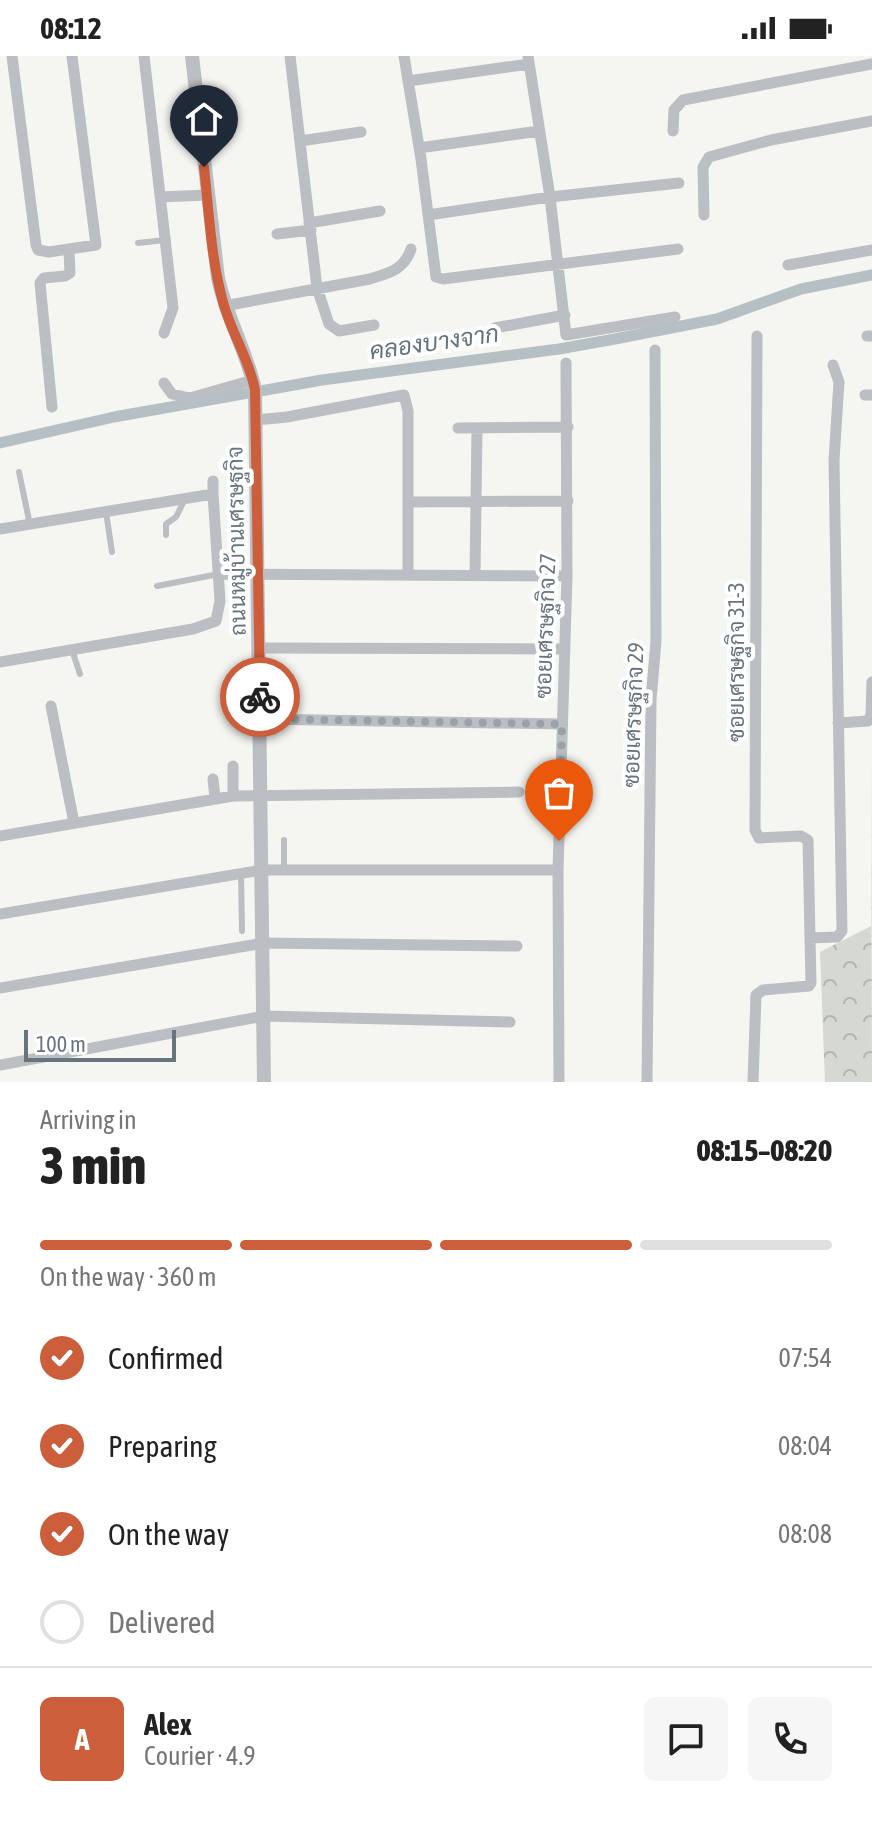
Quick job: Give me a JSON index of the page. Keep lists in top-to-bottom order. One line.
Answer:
{"streets":{"street":["ถนนหมู่บ้านเศรษฐกิจ","ซอยเศรษฐกิจ 27","ซอยเศรษฐกิจ 31-3","ซอยเศรษฐกิจ 29"]},"water":["คลองบางจาก"],"scale_bar":"100 m","page":{"status":"08:12","scale":"100 m","heading":["3 min","Arriving in","08:15–08:20"],"panel":["Alex","Courier · 4.9"],"bar":"On the way · 360 m","list":[["Confirmed","07:54"],["Preparing","08:04"],["On the way","08:08"],"Delivered"],"round":"A"}}
